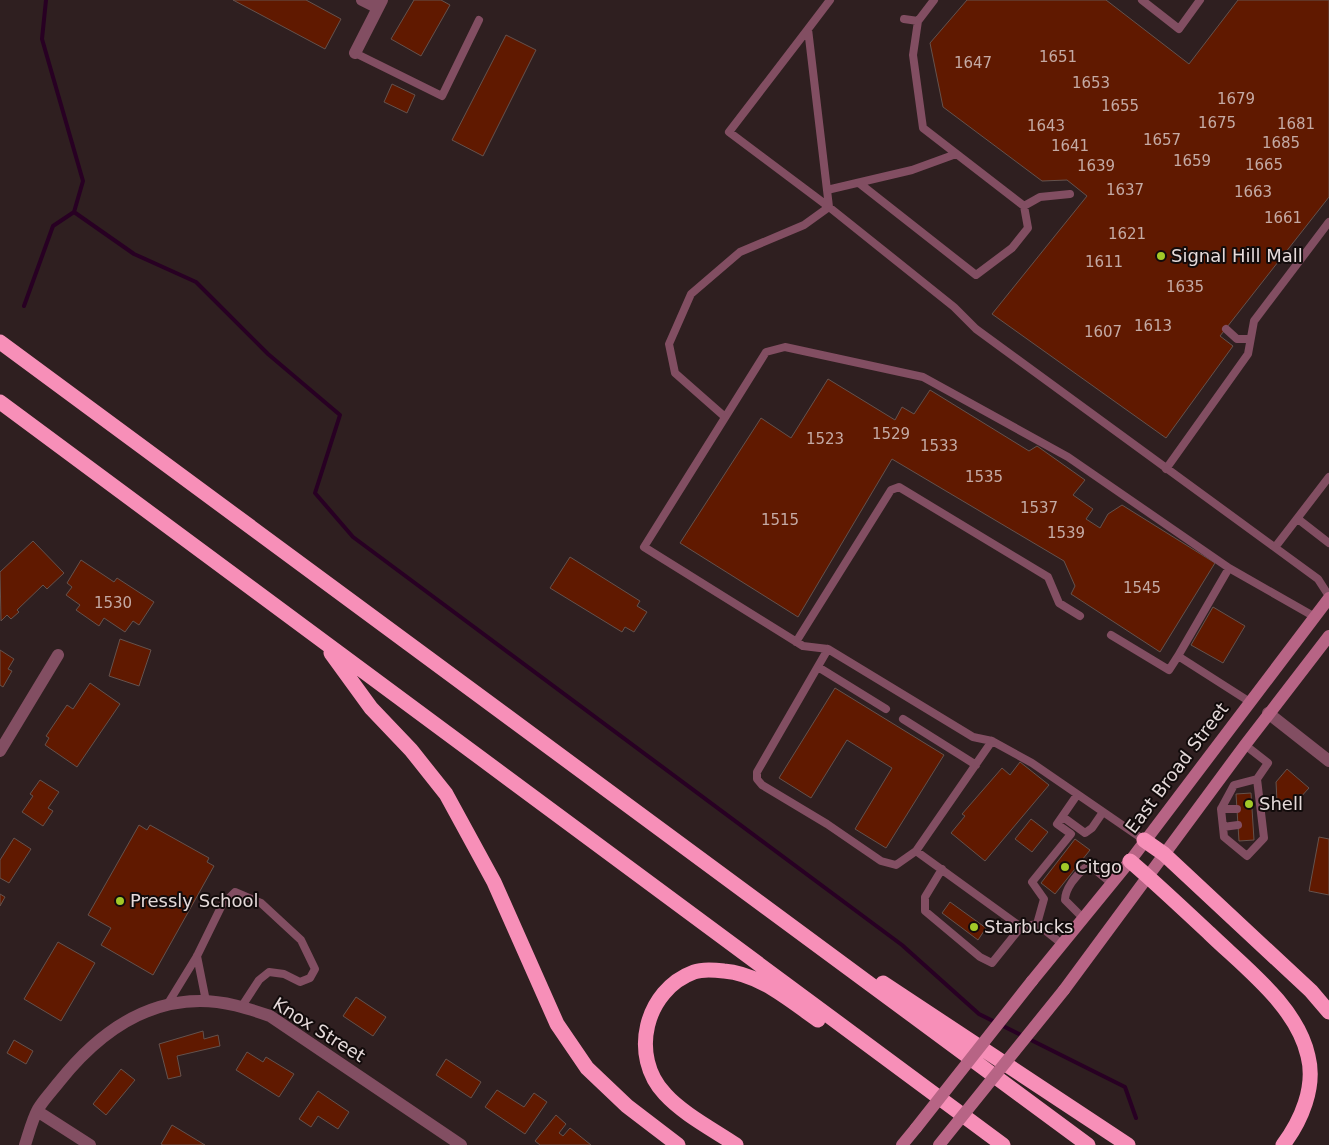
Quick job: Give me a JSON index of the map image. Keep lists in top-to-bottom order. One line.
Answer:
{"streets":{"main road":["East Broad Street"],"street":["Knox Street"]},"places":["Signal Hill Mall","Shell","Citgo","Pressly School","Starbucks"],"house_numbers":["1651","1647","1653","1679","1655","1675","1681","1643","1657","1685","1641","1659","1665","1639","1637","1663","1661","1621","1611","1635","1613","1607","1529","1523","1533","1535","1537","1515","1539","1545","1530"]}
